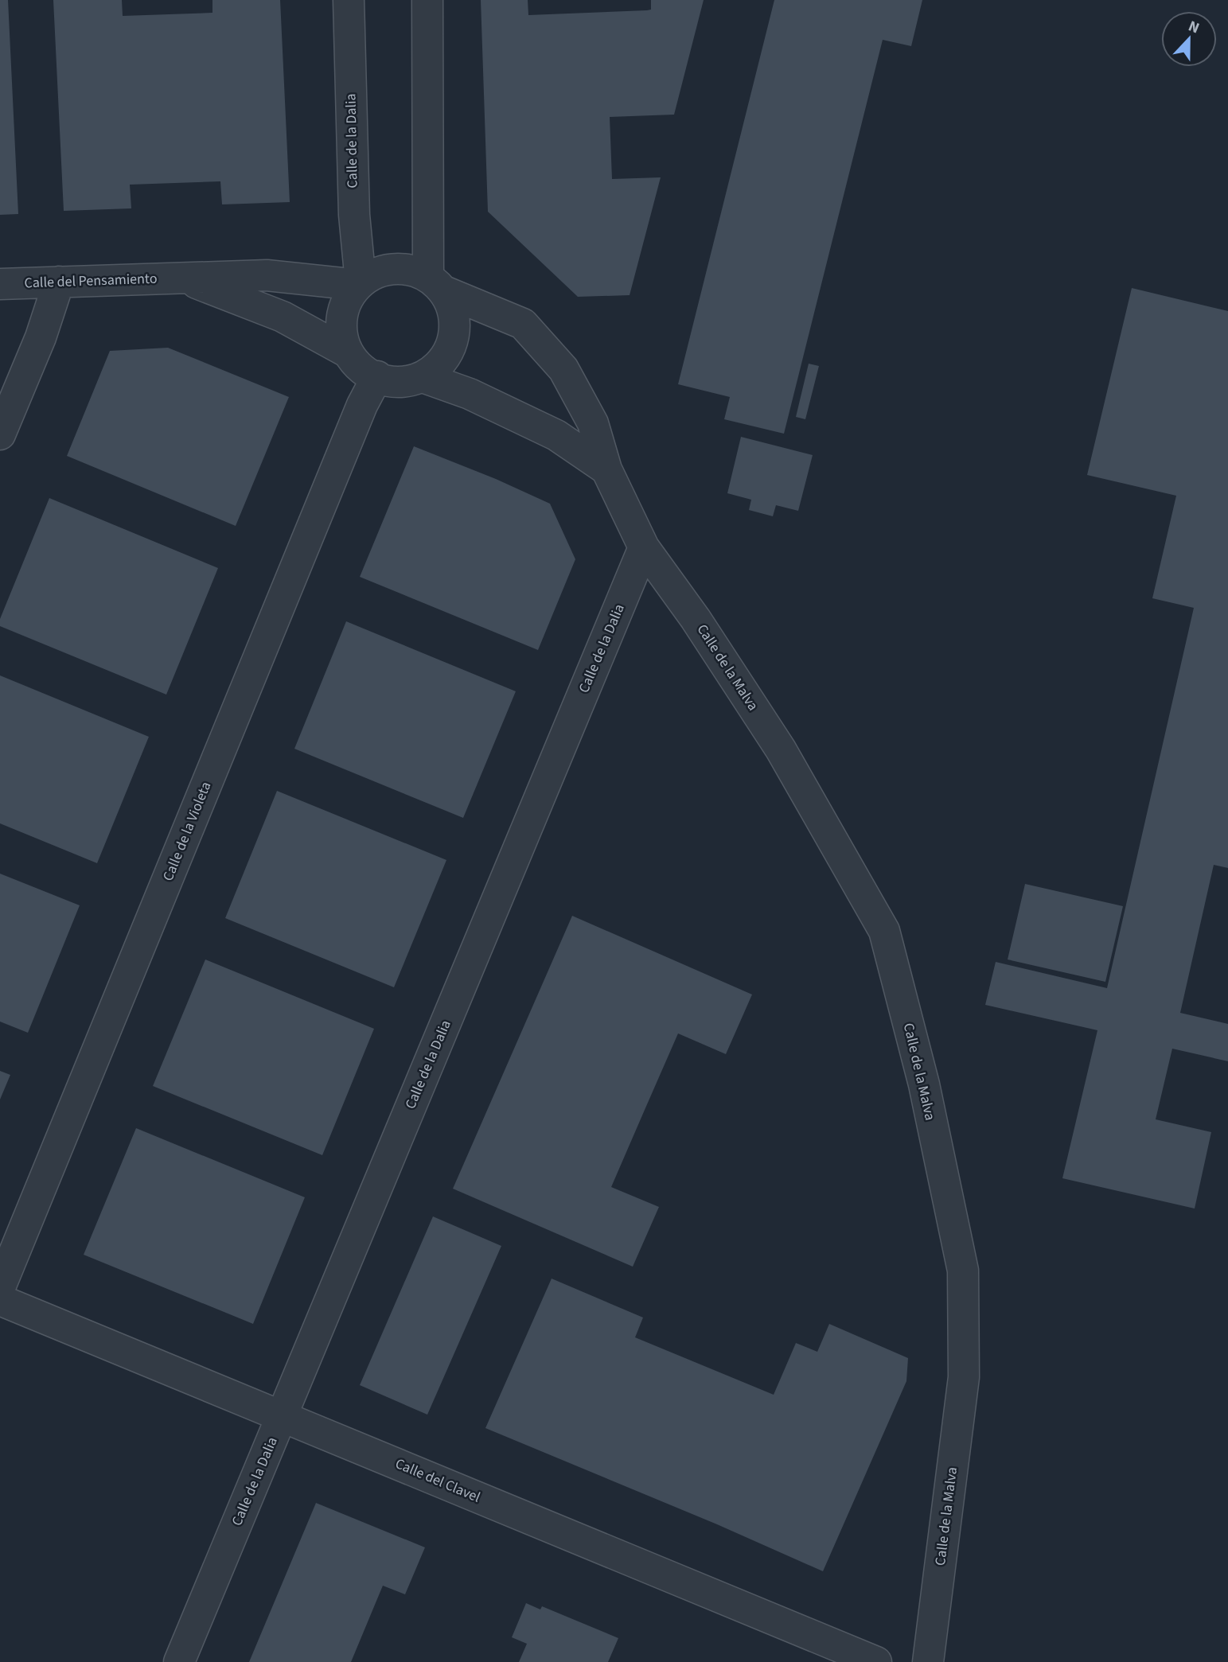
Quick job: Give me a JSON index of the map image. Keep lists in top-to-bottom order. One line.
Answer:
{"streets":{"street":["Calle de la Dalia","Calle del Pensamiento","Calle de la Malva","Calle de la Violeta","Calle del Clavel"]},"crossings":[["Calle de la Dalia","Calle del Pensamiento"],["Calle de la Dalia","Calle de la Malva"],["Calle de la Dalia","Calle de la Violeta"],["Calle de la Dalia","Calle del Clavel"],["Calle del Pensamiento","Calle de la Violeta"]],"north":"top"}
